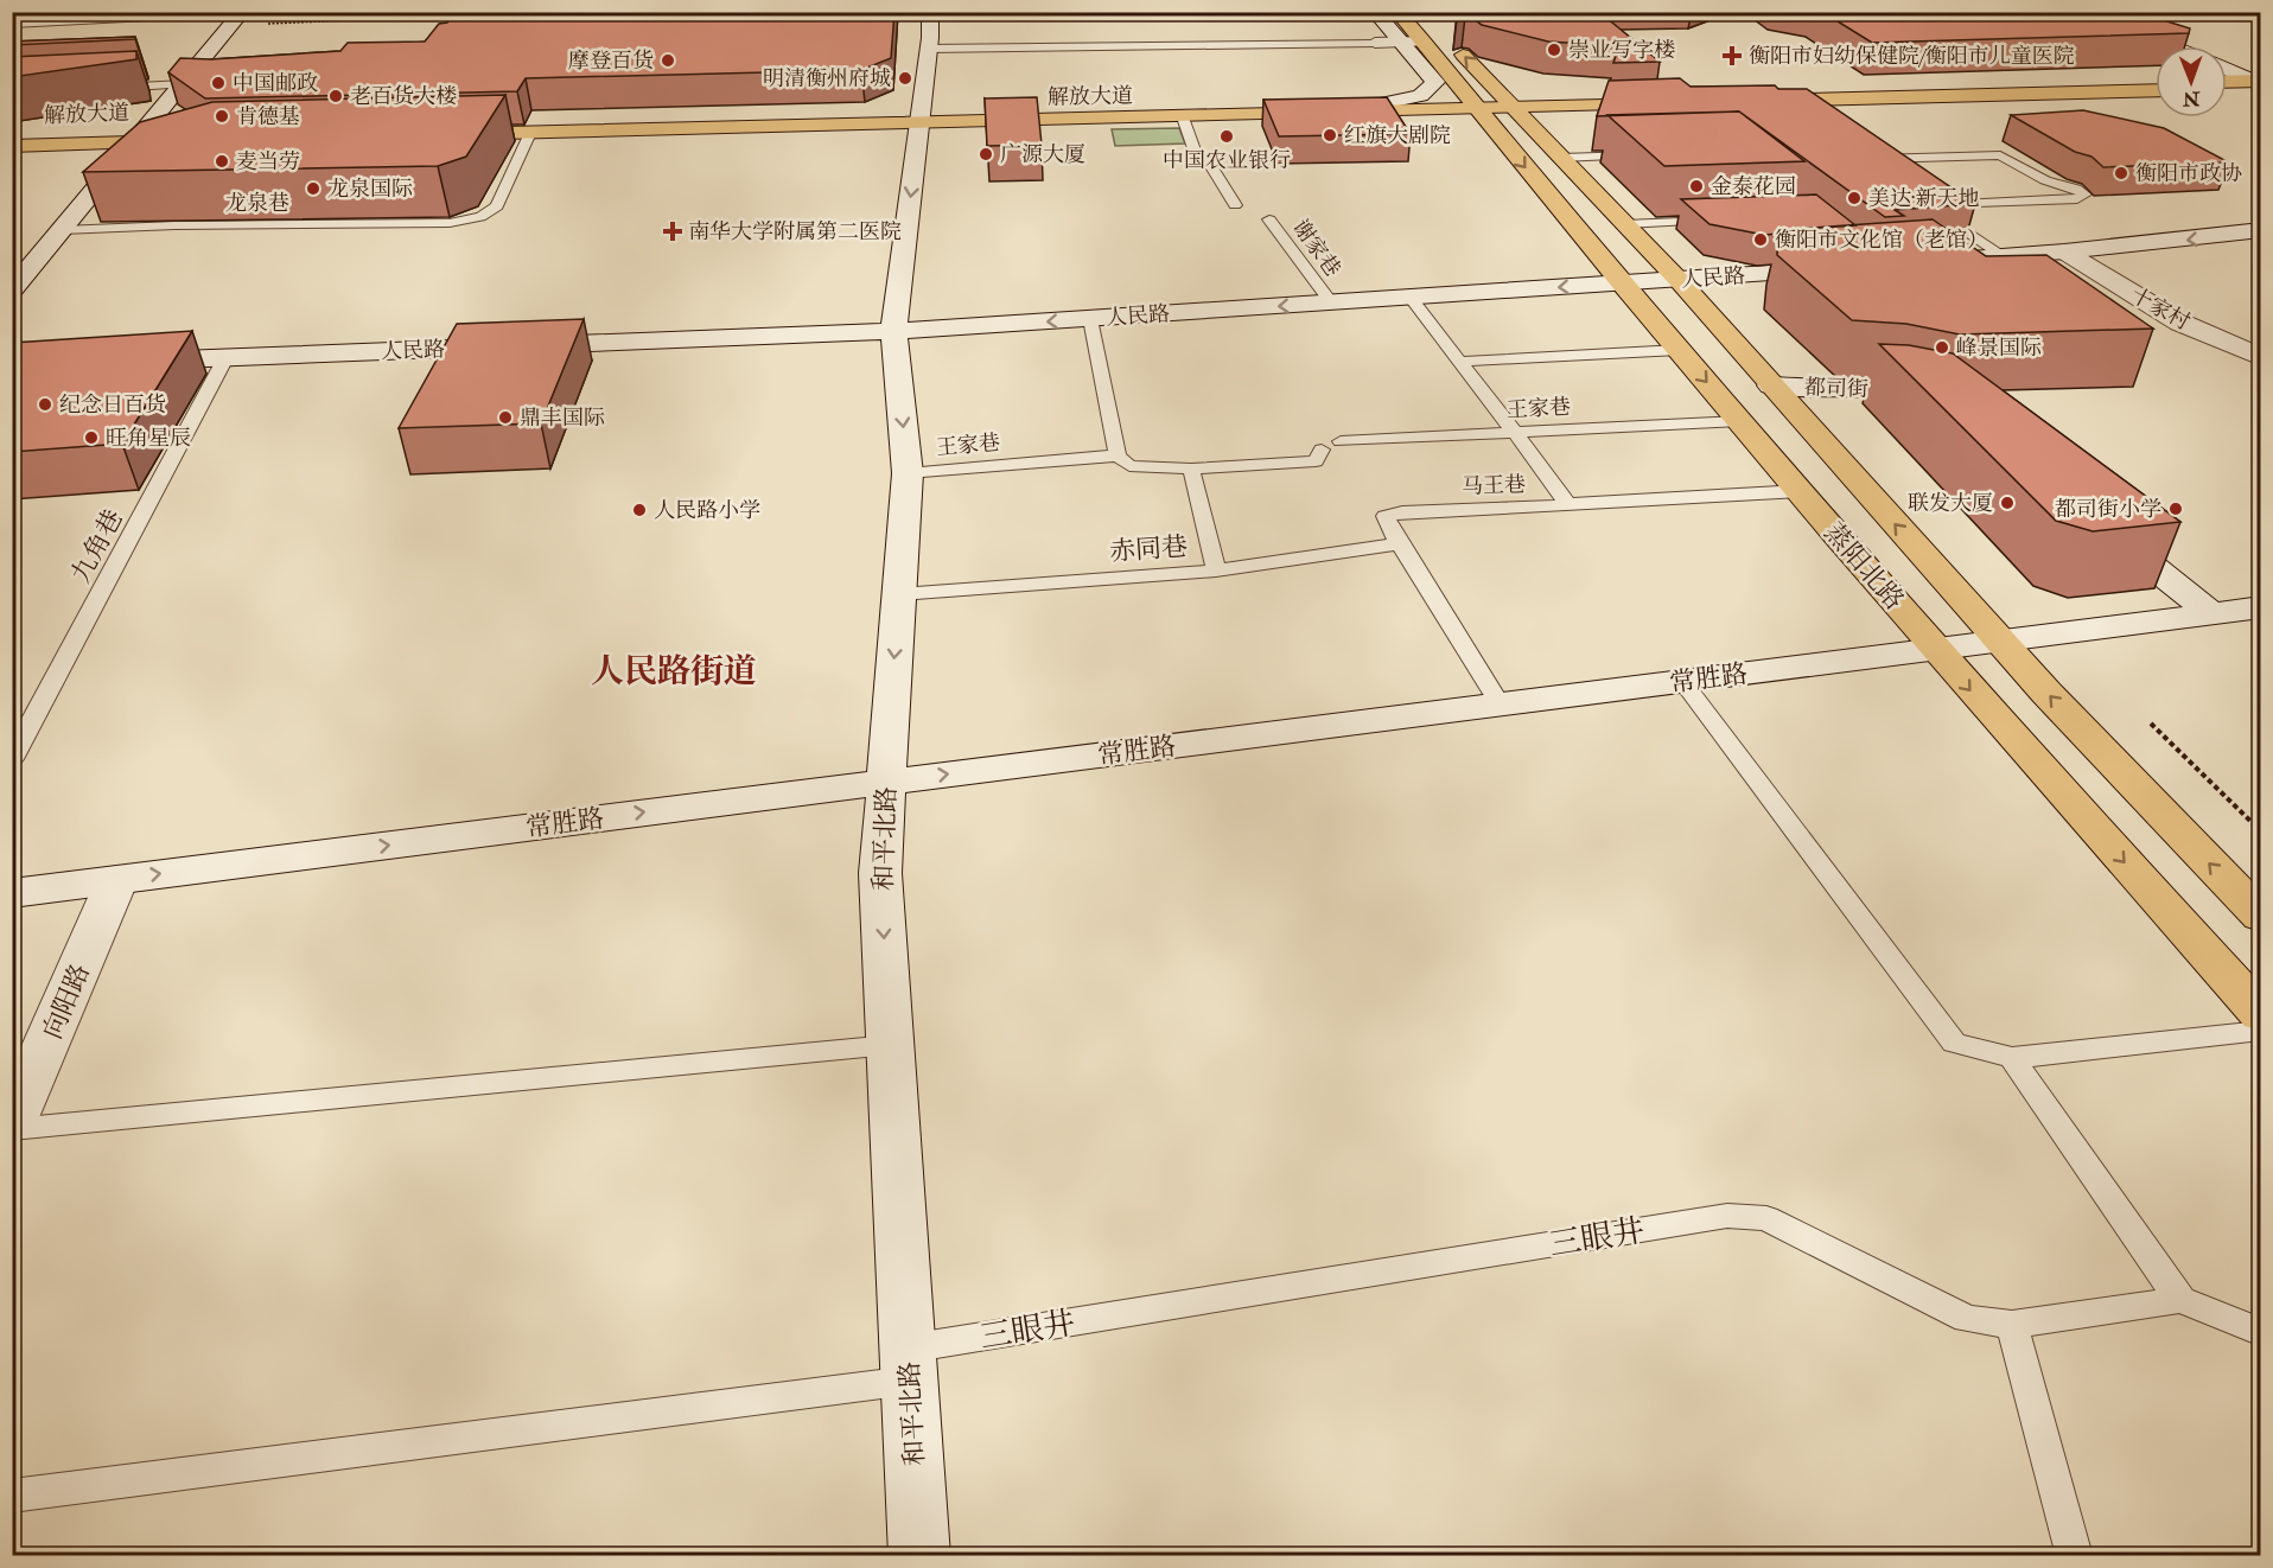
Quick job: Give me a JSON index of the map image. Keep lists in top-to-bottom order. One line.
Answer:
{"streets":{"main road":["解放大道","蒸阳北路"],"street":["人民路","十家村","都司街","常胜路","和平北路","向阳路"],"lane":["龙泉巷","谢家巷","王家巷","马王巷","九角巷","赤同巷","三眼井"]},"crossings":[["解放大道","龙泉巷"],["解放大道","蒸阳北路"],["解放大道","和平北路"],["谢家巷","人民路"],["人民路","马王巷"],["人民路","九角巷"],["人民路","蒸阳北路"],["人民路","和平北路"],["都司街","蒸阳北路"],["王家巷","马王巷"],["王家巷","蒸阳北路"],["王家巷","和平北路"],["马王巷","赤同巷"],["马王巷","常胜路"],["赤同巷","和平北路"],["蒸阳北路","常胜路"],["常胜路","和平北路"],["常胜路","向阳路"],["和平北路","三眼井"]],"one_way":["人民路","常胜路","和平北路"],"districts":["人民路街道"],"places":{"other":["崇业写字楼","摩登百货","明清衡州府城","中国邮政","老百货大楼","肯德基","红旗大剧院","中国农业银行","广源大厦","麦当劳","衡阳市政协","金泰花园","龙泉国际","美达·新天地","衡阳市文化馆（老馆）","峰景国际","纪念日百货","鼎丰国际","旺角星辰","联发大厦","都司街小学","人民路小学"],"health":["衡阳市妇幼保健院/衡阳市儿童医院","南华大学附属第二医院"]},"north":"bottom"}
